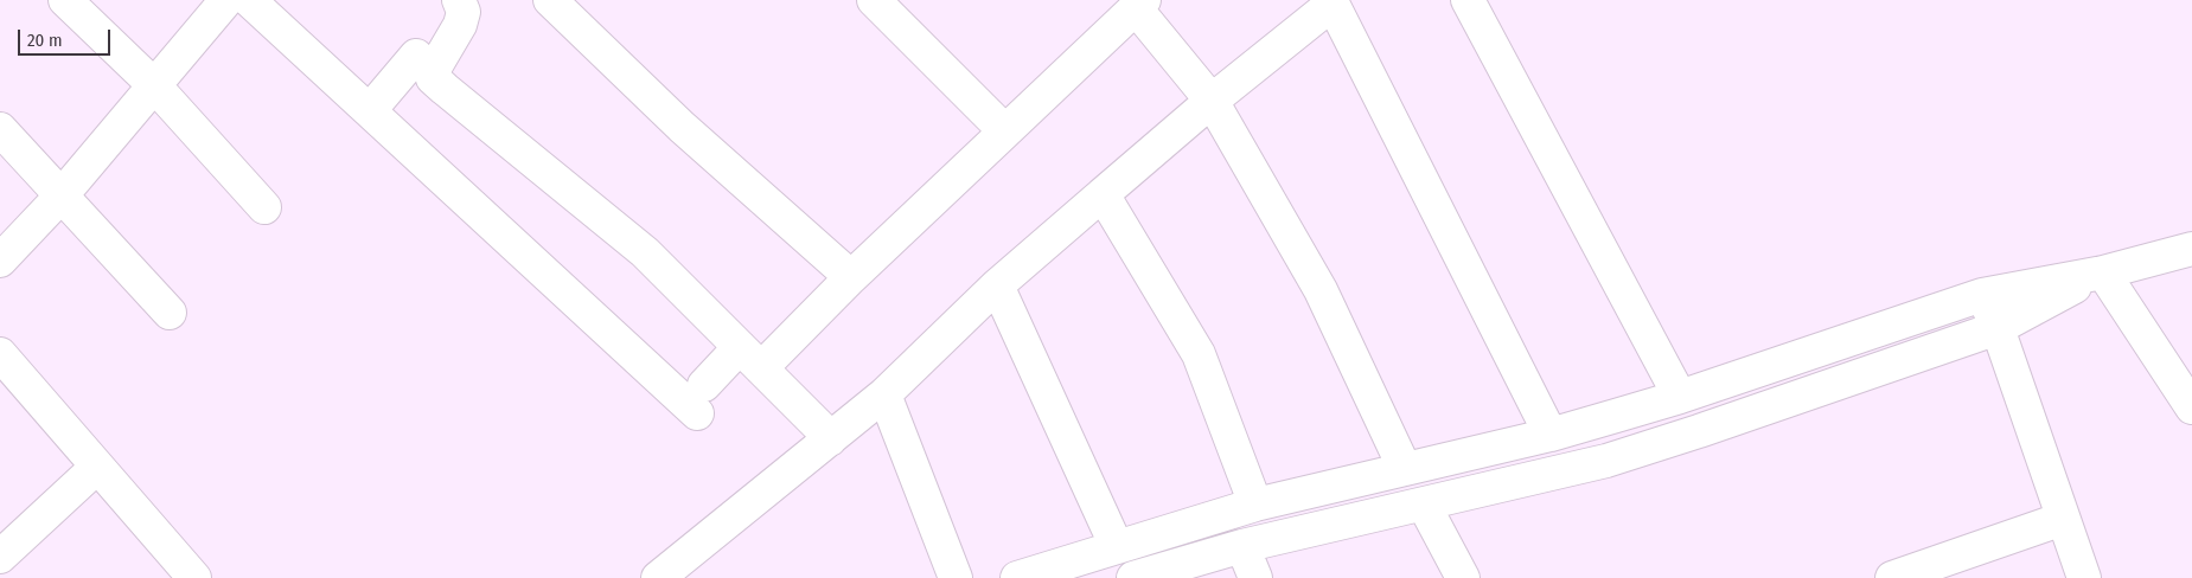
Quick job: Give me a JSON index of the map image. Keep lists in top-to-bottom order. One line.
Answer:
{"scale_bar":"20 m"}
